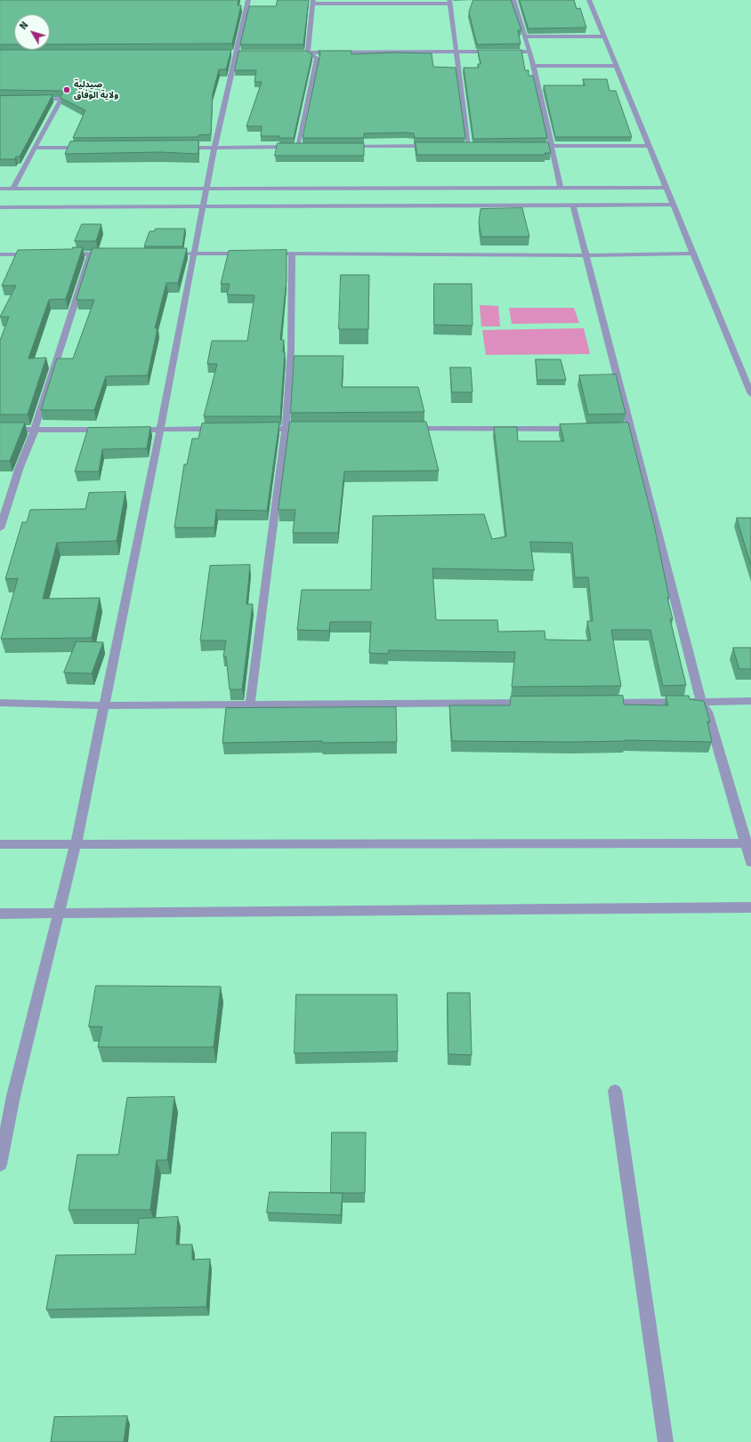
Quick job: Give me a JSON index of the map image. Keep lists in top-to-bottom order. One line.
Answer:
{"places":["صيدلية ولاية الوفاق"],"north":"top left"}
